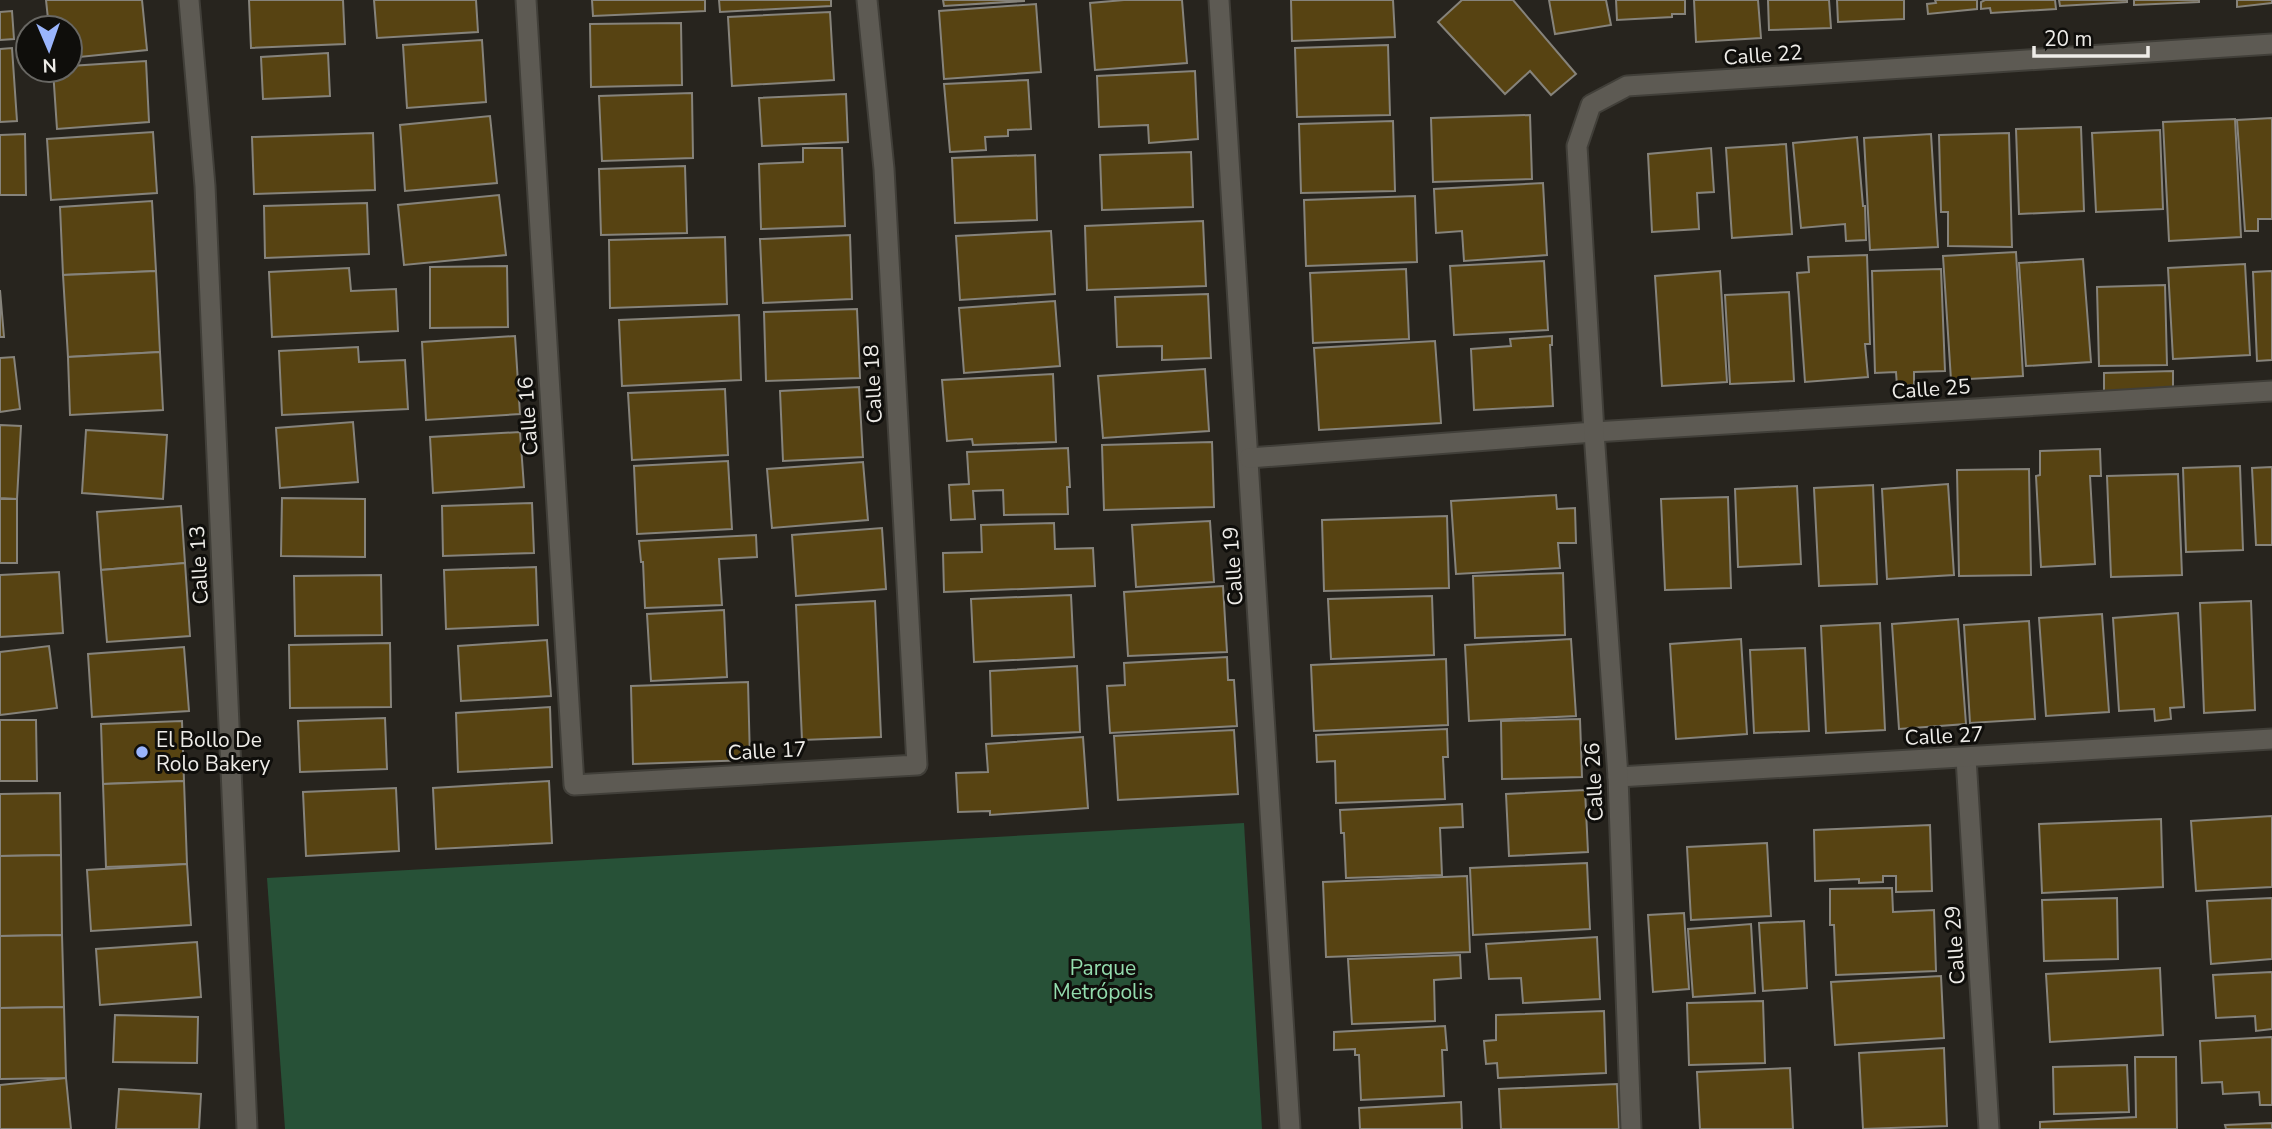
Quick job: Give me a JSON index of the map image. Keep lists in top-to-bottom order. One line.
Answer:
{"streets":{"street":["Calle 22","Calle 18","Calle 25","Calle 16","Calle 13","Calle 19","Calle 27","Calle 17","Calle 26","Calle 29"]},"crossings":[["Calle 22","Calle 25"],["Calle 22","Calle 26"],["Calle 18","Calle 17"],["Calle 25","Calle 19"],["Calle 25","Calle 26"],["Calle 16","Calle 17"],["Calle 27","Calle 26"],["Calle 27","Calle 29"]],"parks":["Parque Metrópolis"],"places":["El Bollo De Rolo Bakery"],"scale_bar":"20 m","north":"bottom"}
